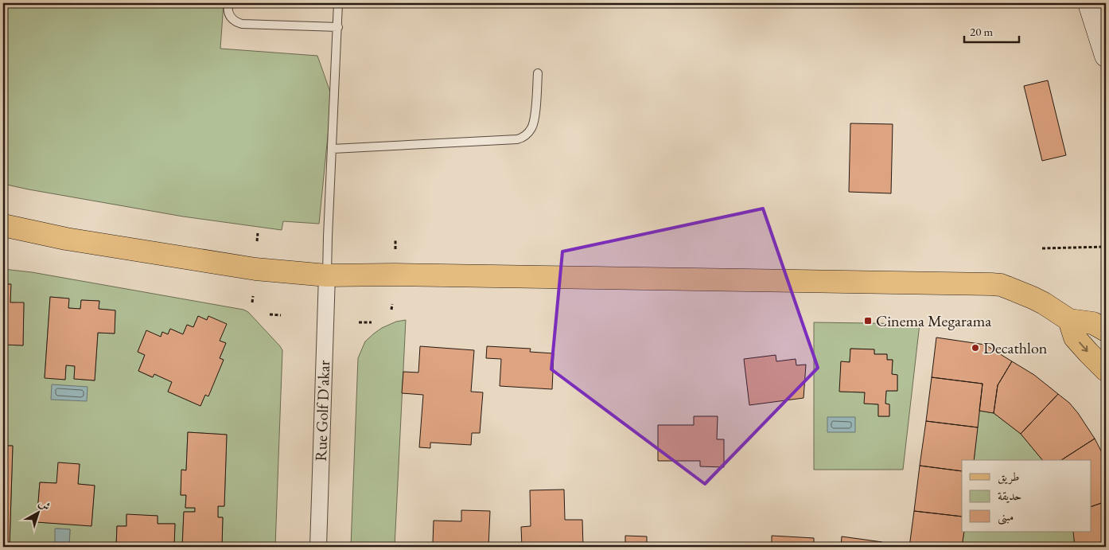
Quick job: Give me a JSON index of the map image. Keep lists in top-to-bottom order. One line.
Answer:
{"streets":{"street":["Rue Golf D'akar"]},"places":{"transit":["Cinema Megarama"],"other":["Decathlon"]},"legend":["طريق","حديقة","مبنى"],"scale_bar":"20 m","north":"top right"}
